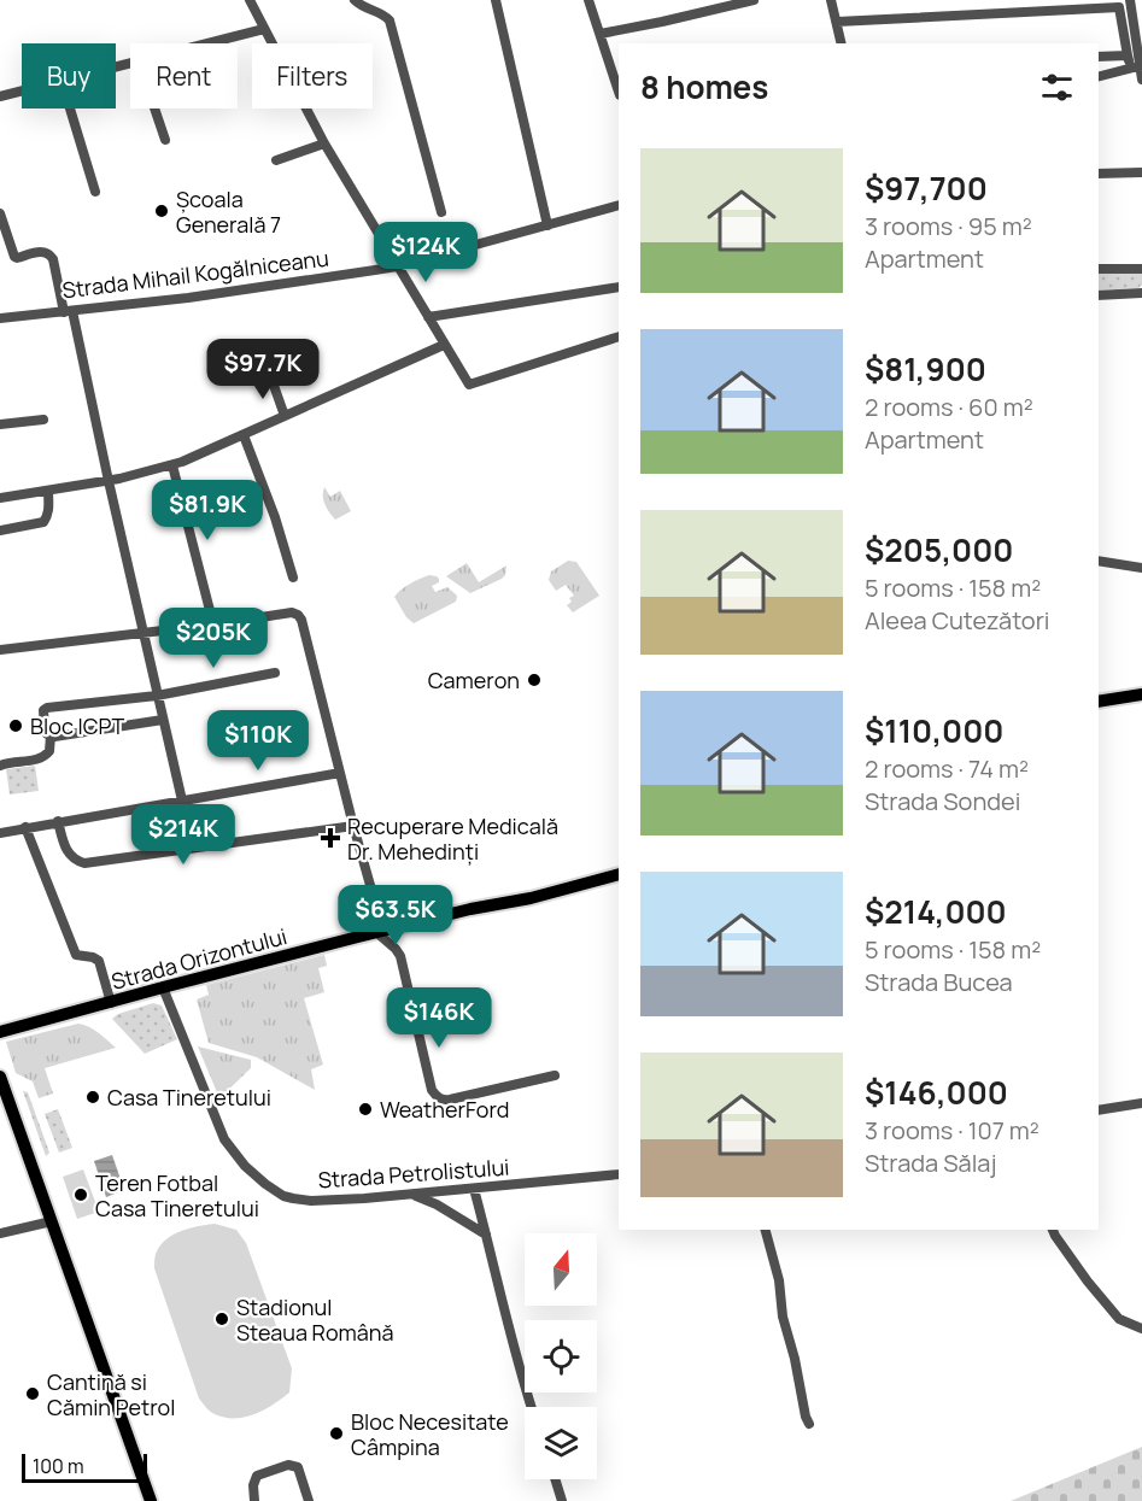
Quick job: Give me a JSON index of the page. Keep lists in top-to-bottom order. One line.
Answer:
{"streets":{"main road":["Strada Orizontului"],"street":["Strada Mihail Kogălniceanu","Strada Petrolistului"]},"crossings":[["Strada Orizontului","Strada Petrolistului"]],"places":{"other":["Școala Generală 7","Cameron","Bloc ICPT","Casa Tineretului","WeatherFord","Teren Fotbal Casa Tineretului","Stadionul Steaua Română","Cantină si Cămin Petrol","Bloc Necesitate Câmpina"],"health":["Recuperare Medicală Dr. Mehedinți"]},"scale_bar":"100 m","north":"top","page":{"chip":["Buy","Rent","Filters"],"heading":"8 homes","list":[{"name":"$97,700","note":"3 rooms · 95 m² · Apartment"},{"name":"$81,900","note":"2 rooms · 60 m² · Apartment"},{"name":"$205,000","note":"5 rooms · 158 m² · Aleea Cutezători"},{"name":"$110,000","note":"2 rooms · 74 m² · Strada Sondei"},{"name":"$214,000","note":"5 rooms · 158 m² · Strada Bucea"},{"name":"$146,000","note":"3 rooms · 107 m² · Strada Sălaj"}],"price":["$124K","$97.7K","$81.9K","$205K","$110K","$214K","$63.5K","$146K"],"scale":"100 m"}}
